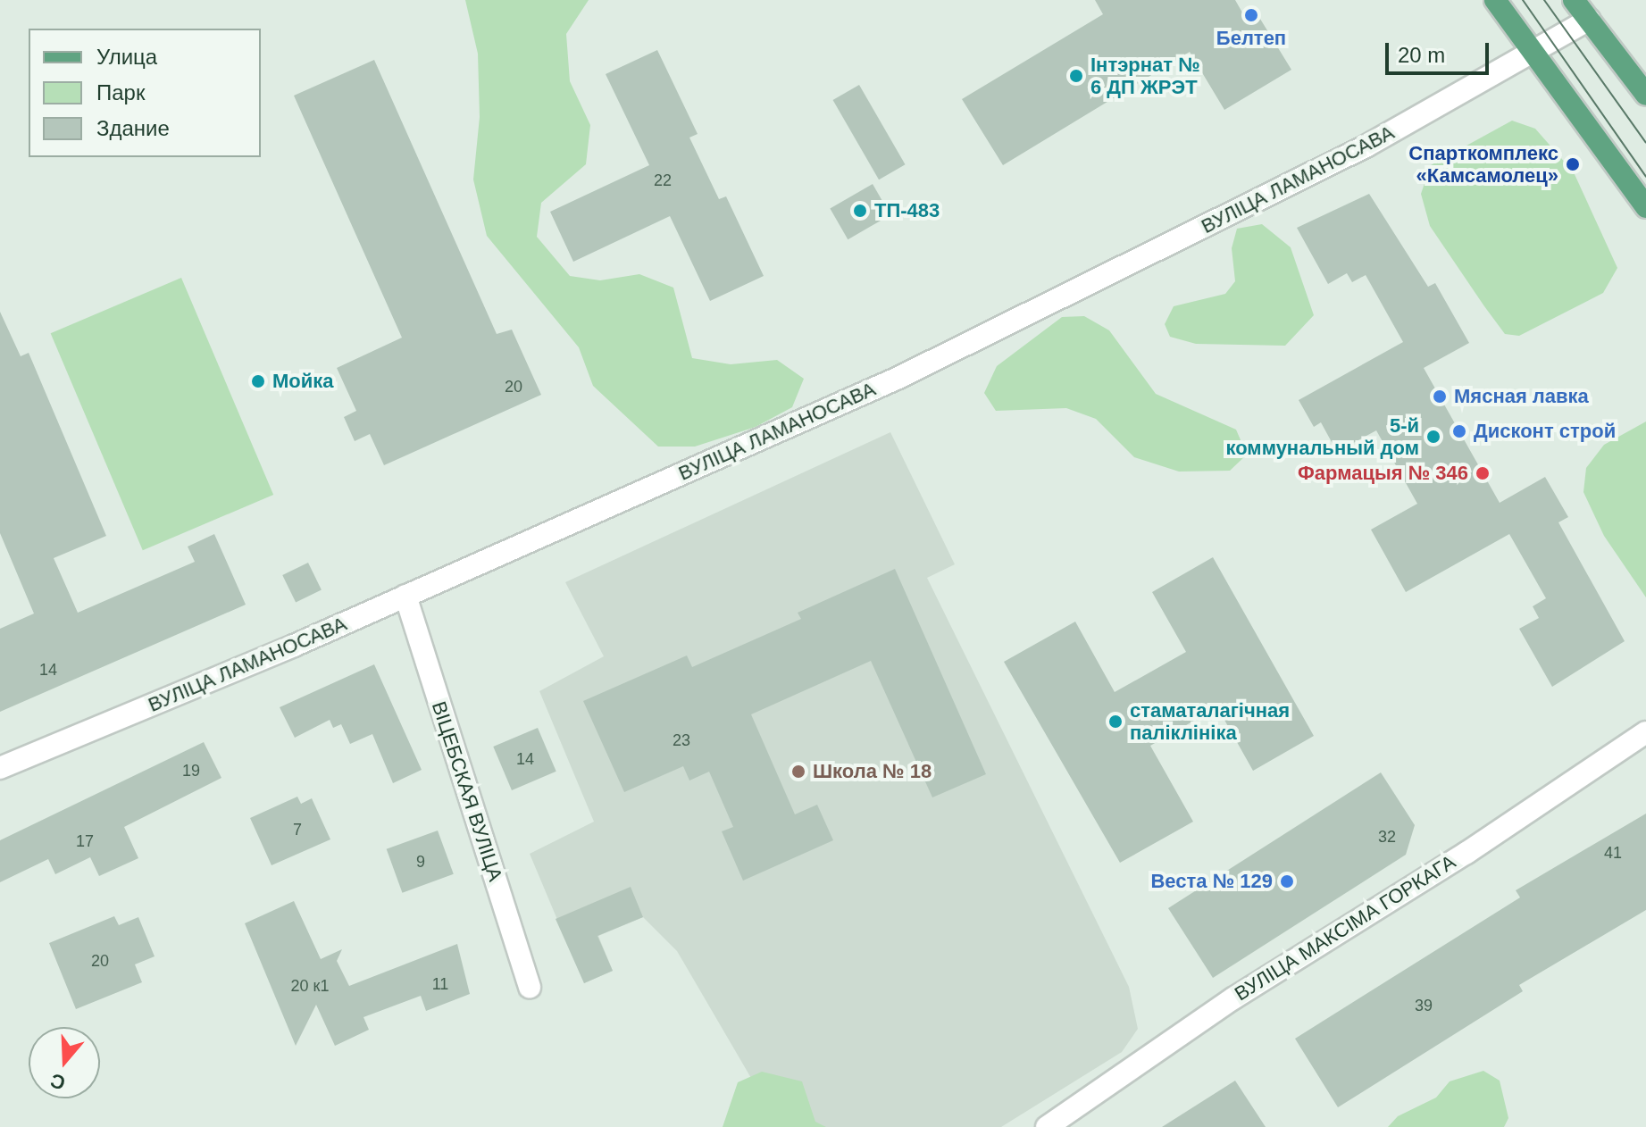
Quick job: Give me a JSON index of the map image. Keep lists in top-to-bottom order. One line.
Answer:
{"streets":{"street":["ВУЛІЦА ЛАМАНОСАВА","ВІЦЕБСКАЯ ВУЛІЦА","ВУЛІЦА МАКСІМА ГОРКАГА"]},"crossings":[["ВУЛІЦА ЛАМАНОСАВА","ВІЦЕБСКАЯ ВУЛІЦА"]],"places":["Белтеп","Інтэрнат № 6 ДП ЖРЭТ","Спарткомплекс «Камсамолец»","ТП-483","Мойка","Мясная лавка","Дисконт строй","5-й коммунальный дом","Фармацыя № 346","стаматалагічная паліклініка","Школа № 18","Веста № 129"],"house_numbers":["22","20","14","23","14","19","7","32","17","41","9","20","11","20 к1","39"],"legend":["Улица","Парк","Здание"],"scale_bar":"20 m","north":"bottom"}
